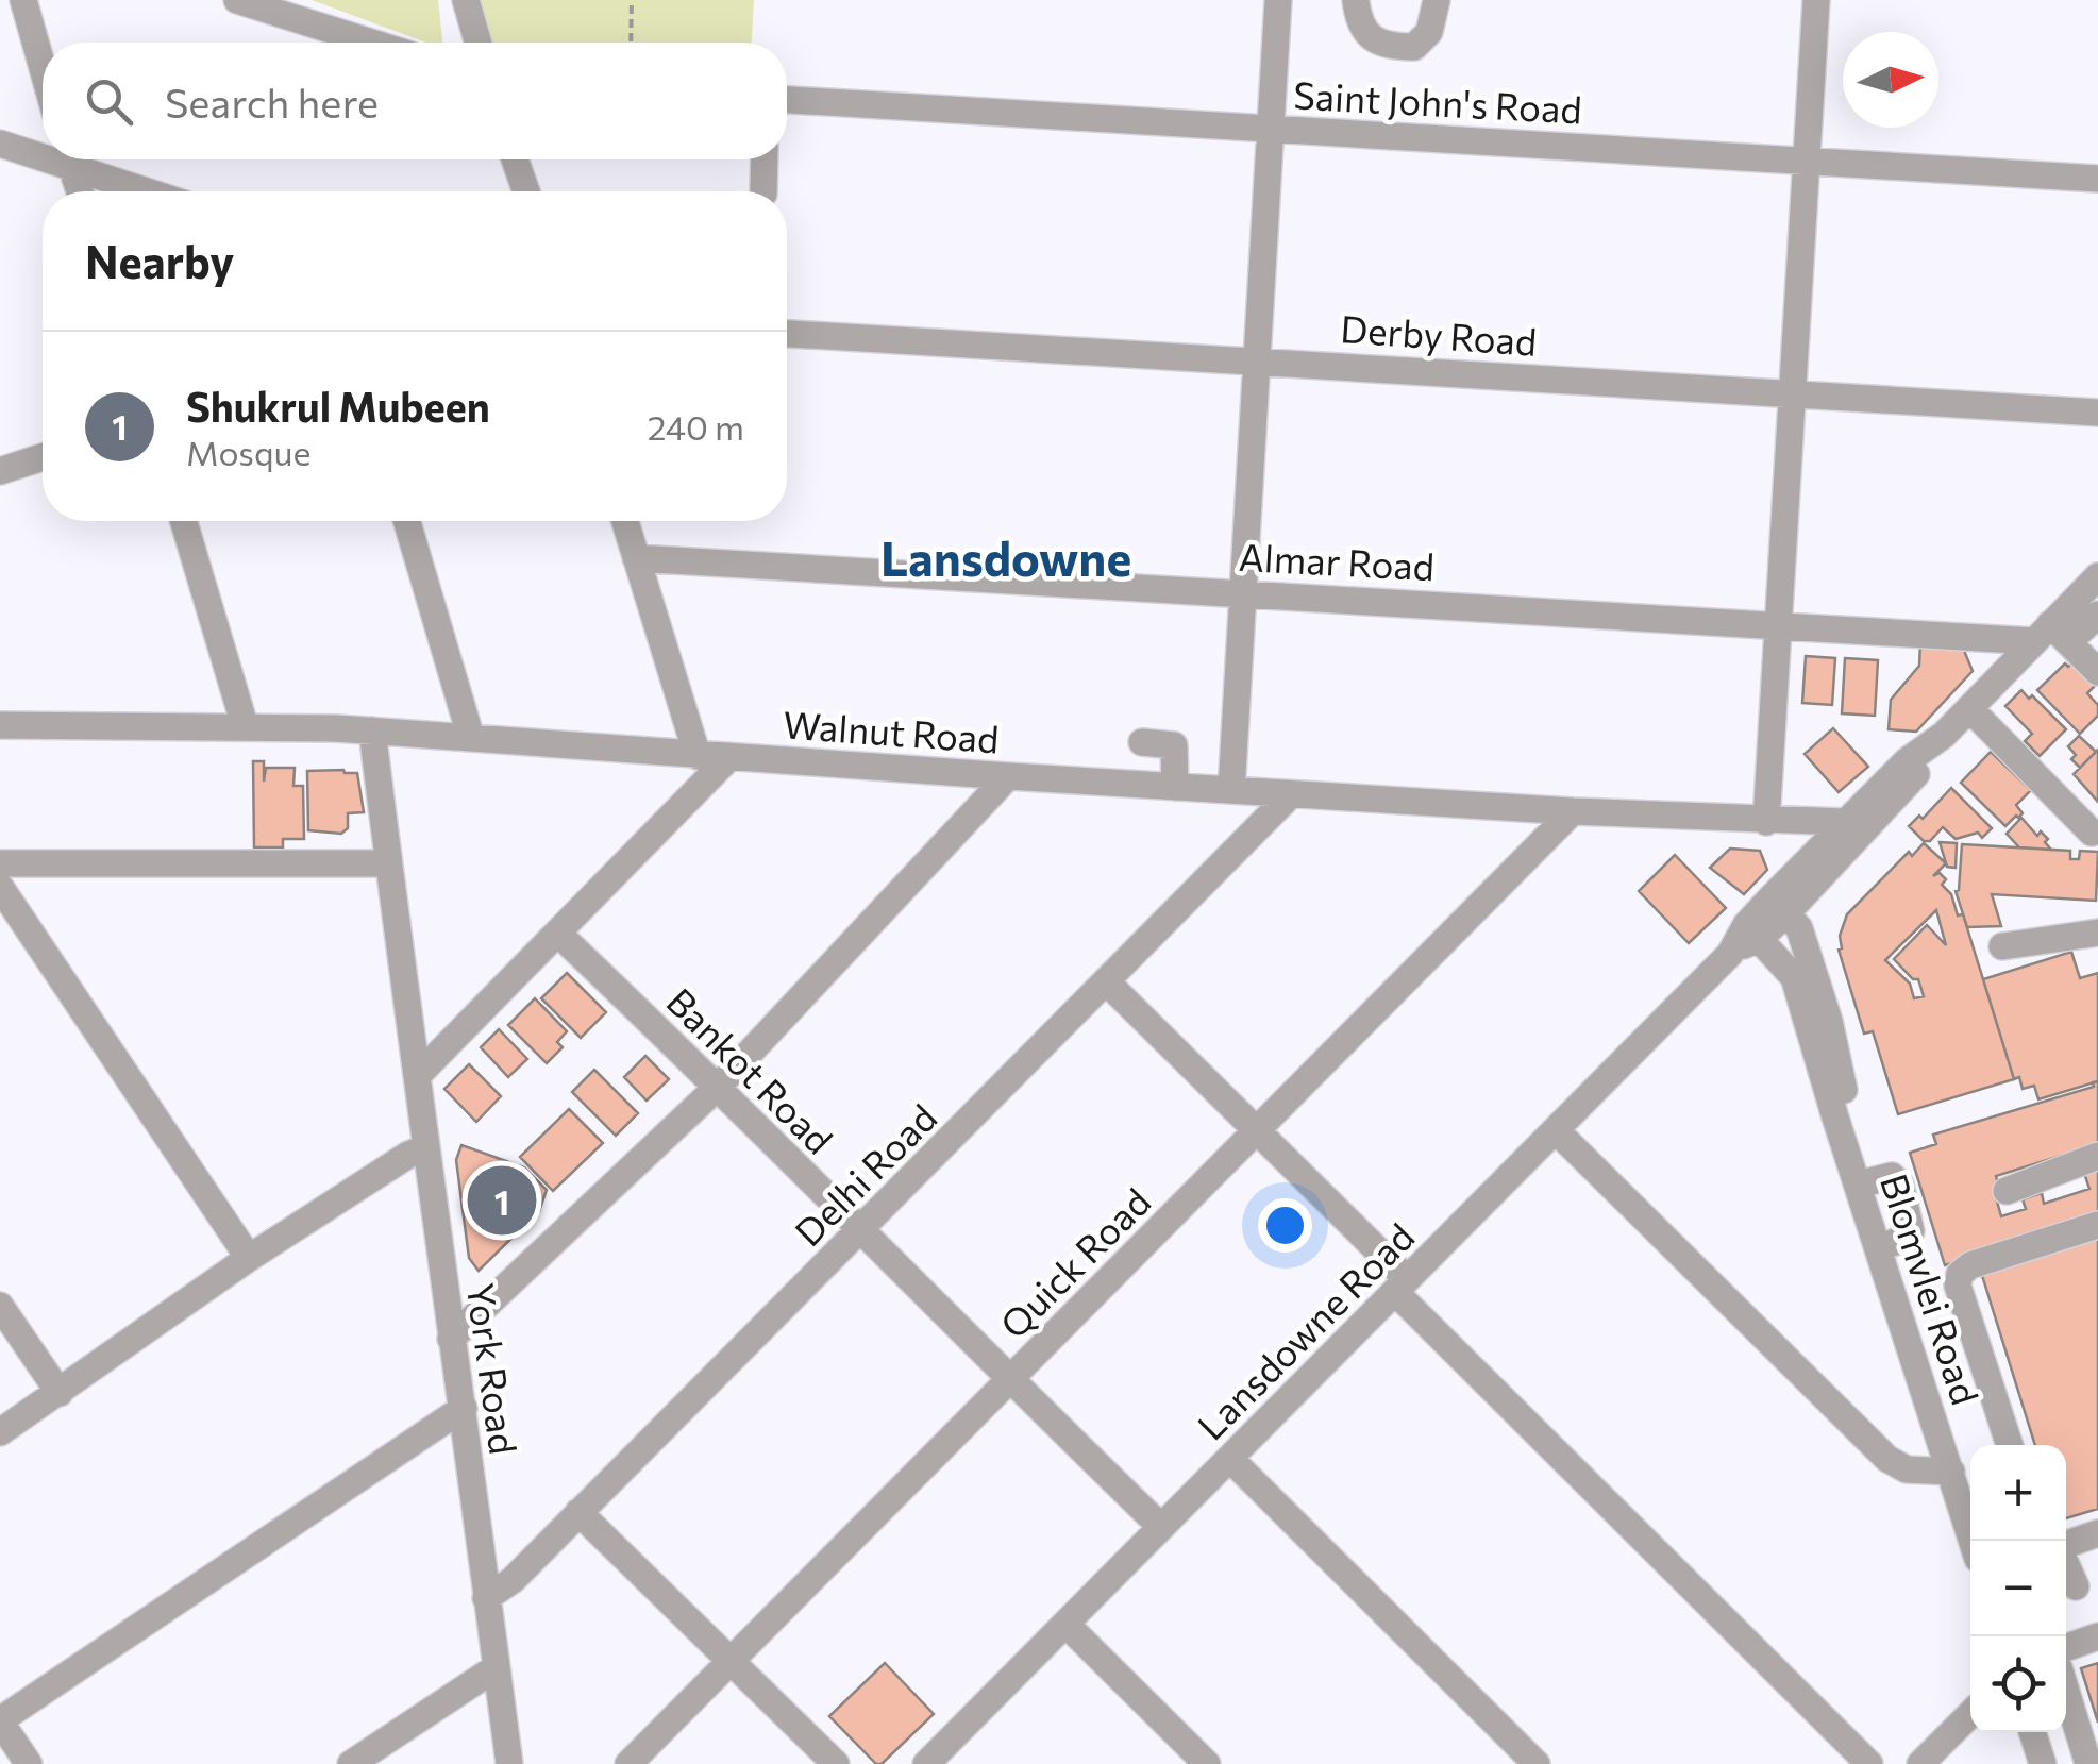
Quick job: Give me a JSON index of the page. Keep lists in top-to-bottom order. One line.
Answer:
{"streets":{"street":["Saint John's Road","Derby Road","Almar Road","Walnut Road","Bankot Road","Delhi Road","Quick Road","Blomvlei Road","Lansdowne Road","York Road"]},"crossings":[["Almar Road","Lansdowne Road"],["Walnut Road","Delhi Road"],["Walnut Road","Quick Road"],["Walnut Road","Lansdowne Road"],["Walnut Road","York Road"],["Bankot Road","Delhi Road"],["Bankot Road","Quick Road"],["Bankot Road","Lansdowne Road"],["Delhi Road","York Road"],["Blomvlei Road","Lansdowne Road"]],"districts":["Lansdowne"],"north":"right","page":{"search":"Search here","heading":"Nearby","list":[{"mark":"1","name":"Shukrul Mubeen","note":"Mosque","value":"240 m"}],"pins":"1","map_buttons":["+","−"]}}
